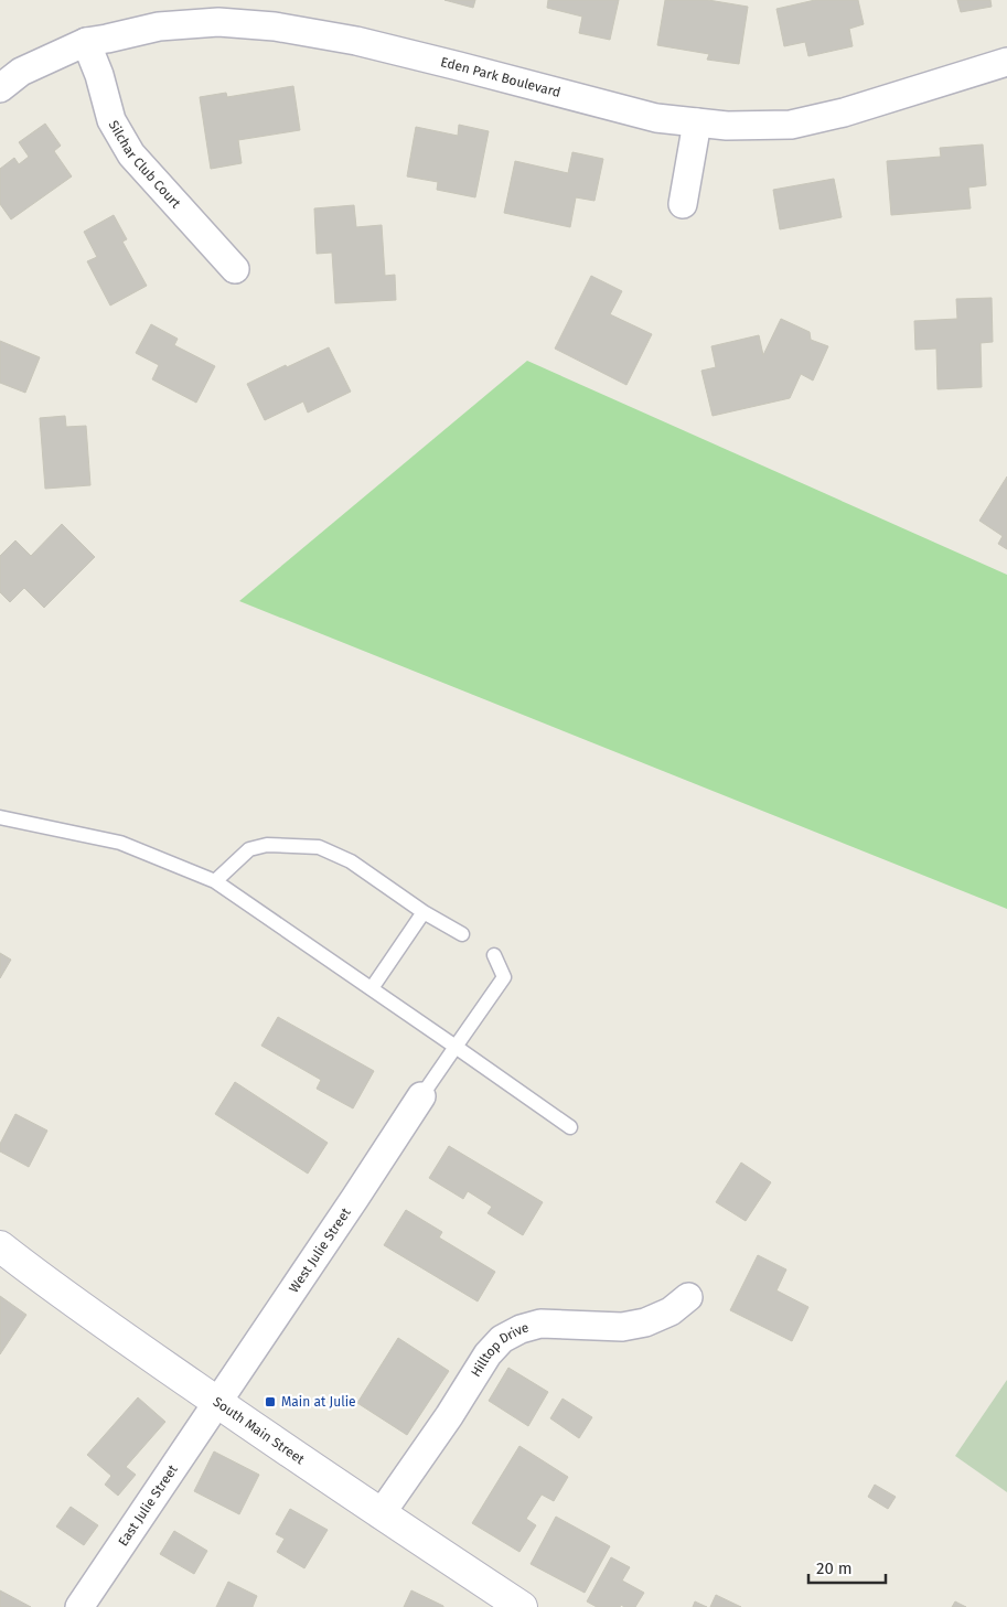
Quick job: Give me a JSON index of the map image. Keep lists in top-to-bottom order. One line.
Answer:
{"streets":{"main road":["South Main Street"],"street":["Eden Park Boulevard","Silchar Club Court","West Julie Street","Hilltop Drive","East Julie Street"]},"crossings":[["Eden Park Boulevard","Silchar Club Court"],["West Julie Street","South Main Street"],["West Julie Street","East Julie Street"],["Hilltop Drive","South Main Street"],["South Main Street","East Julie Street"]],"places":{"transit":["Main at Julie"]},"scale_bar":"20 m"}
